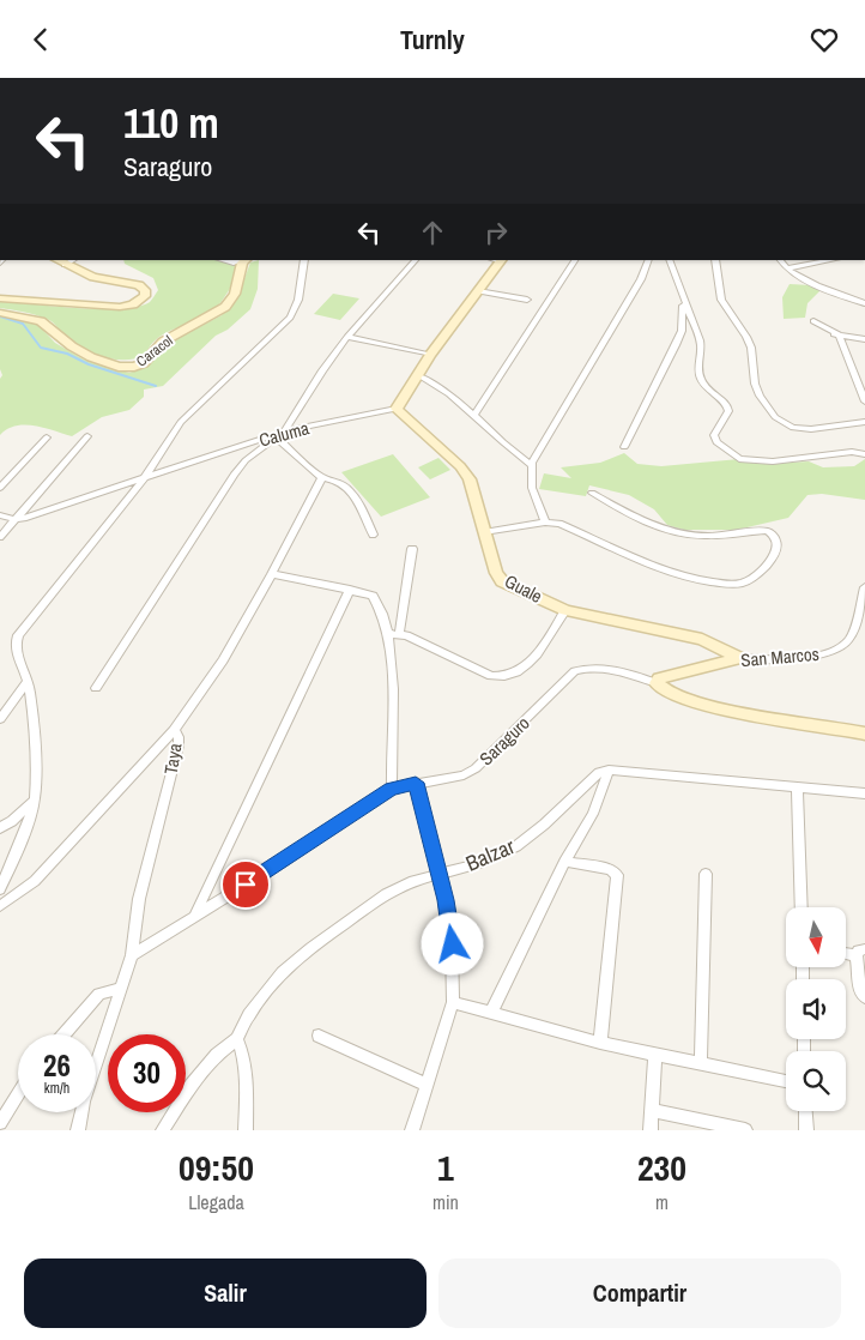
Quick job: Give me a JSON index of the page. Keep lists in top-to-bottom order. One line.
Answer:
{"streets":{"street":["Caracol","Caluma","Guale","San Marcos","Saraguro","Taya","Balzar"]},"crossings":[["Caluma","Guale"],["Guale","San Marcos"],["San Marcos","Saraguro"],["Saraguro","Taya"]],"north":"bottom","page":{"header":"Turnly","turn":["110 m","Saraguro"],"speed":"26 km/h","limit":"30","eta":["09:50","Llegada","1","min","230","m"],"buttons":["Salir","Compartir"]}}
